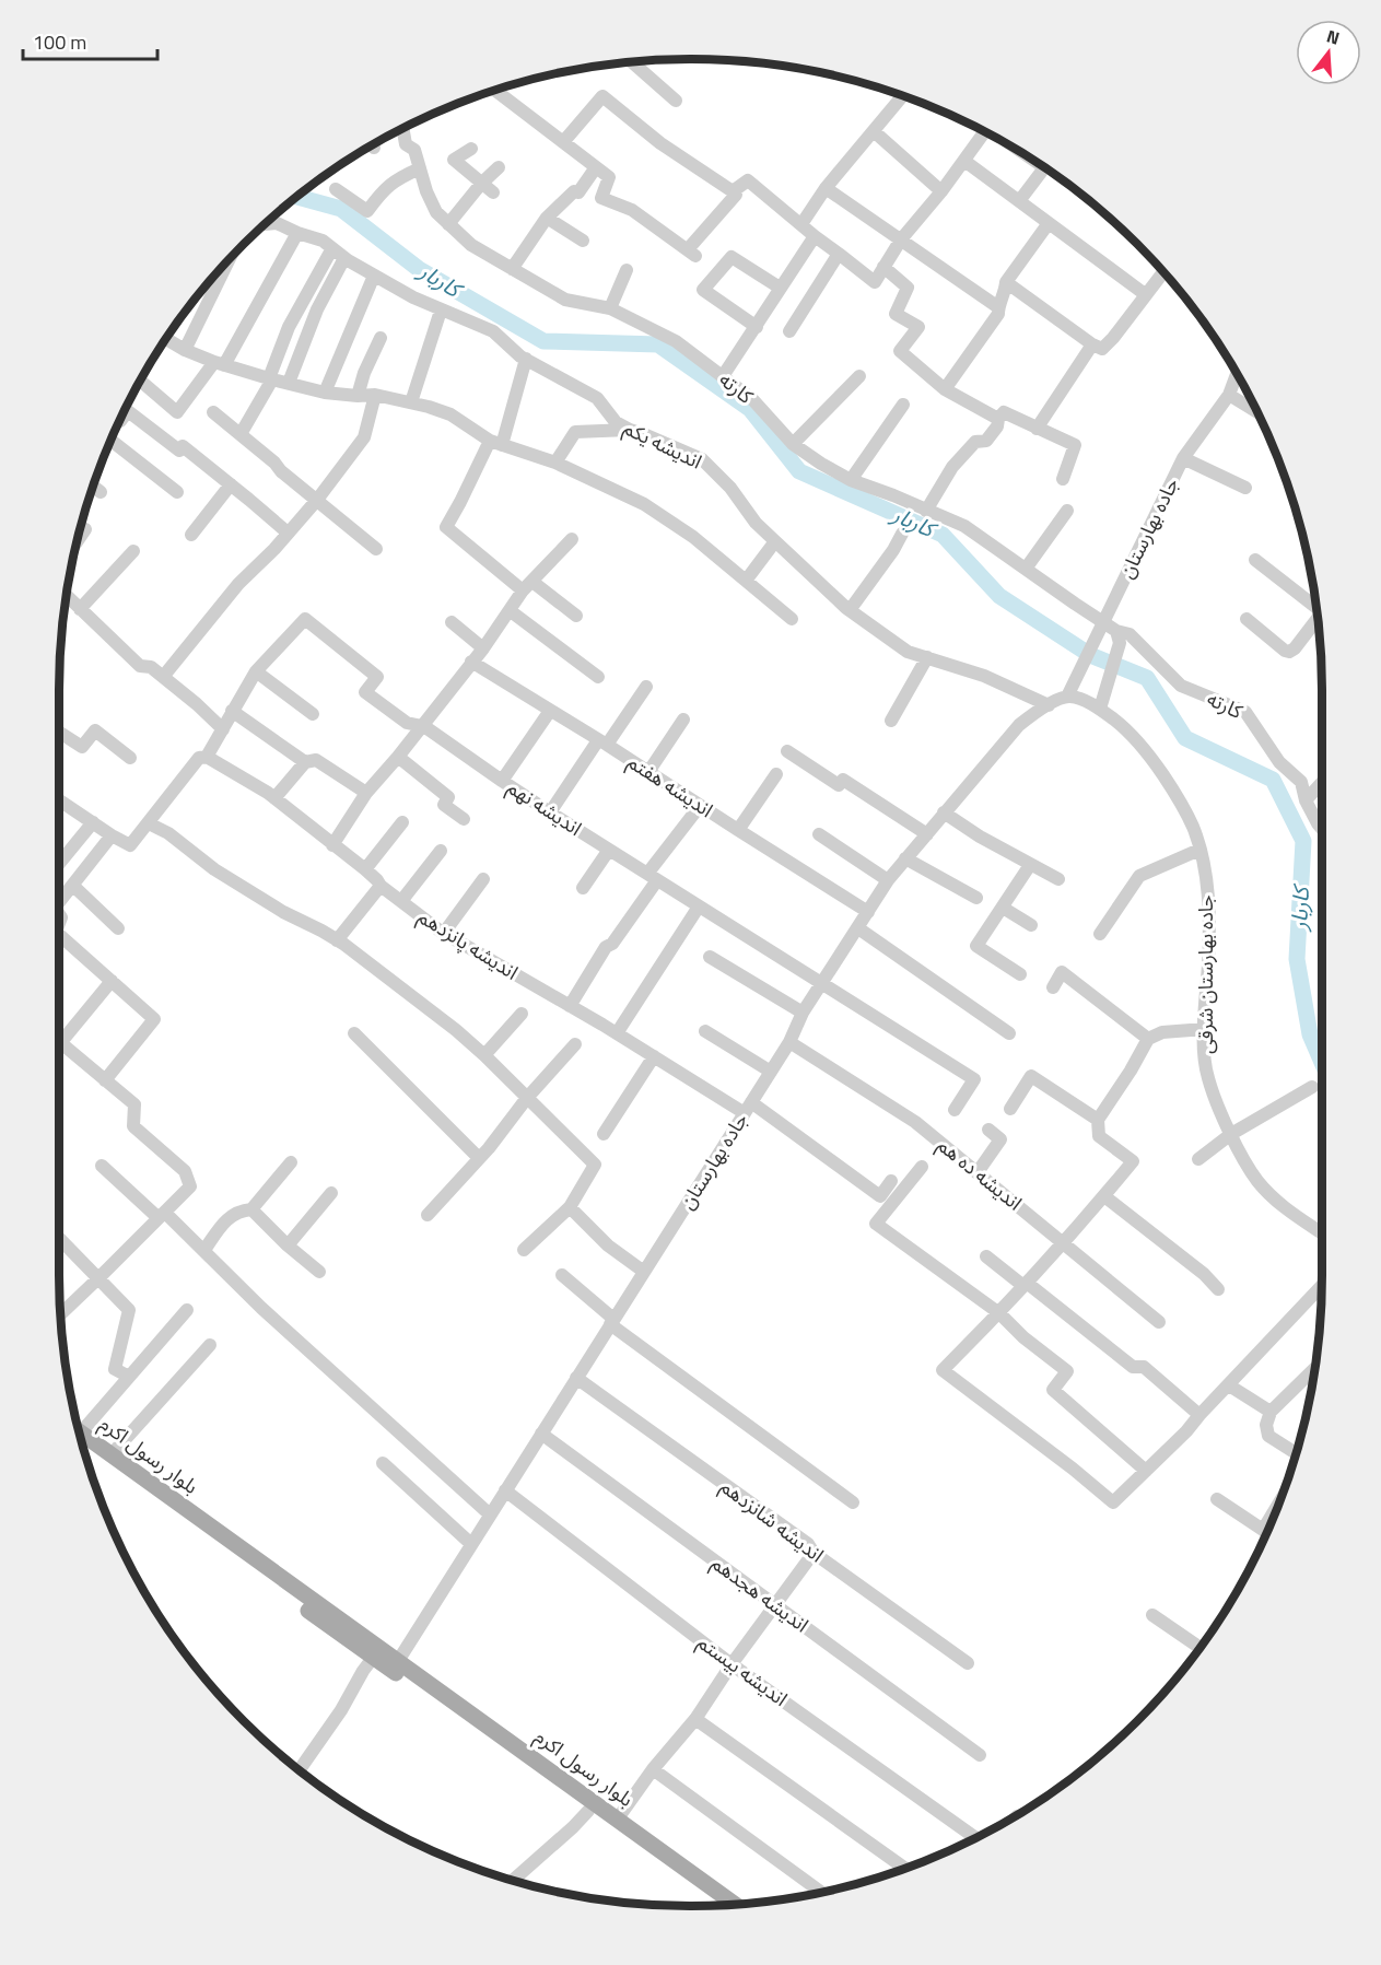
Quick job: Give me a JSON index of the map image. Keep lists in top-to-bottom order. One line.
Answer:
{"streets":{"main road":["بلوار رسول اکرم"],"street":["کارته","اندیشه یکم","جاده بهارستان","اندیشه هفتم","اندیشه نهم","اندیشه پانزدهم","جاده بهارستان شرقی","اندیشه ده هم","اندیشه شانزدهم","اندیشه هجدهم","اندیشه بیستم"]},"crossings":[["کارته","جاده بهارستان"],["اندیشه یکم","جاده بهارستان"],["جاده بهارستان","اندیشه هفتم"],["جاده بهارستان","اندیشه نهم"],["جاده بهارستان","اندیشه پانزدهم"],["جاده بهارستان","اندیشه ده هم"],["جاده بهارستان","بلوار رسول اکرم"],["جاده بهارستان","اندیشه شانزدهم"],["جاده بهارستان","اندیشه هجدهم"],["جاده بهارستان","اندیشه بیستم"]],"water":["کاربار"],"scale_bar":"100 m","north":"top"}
